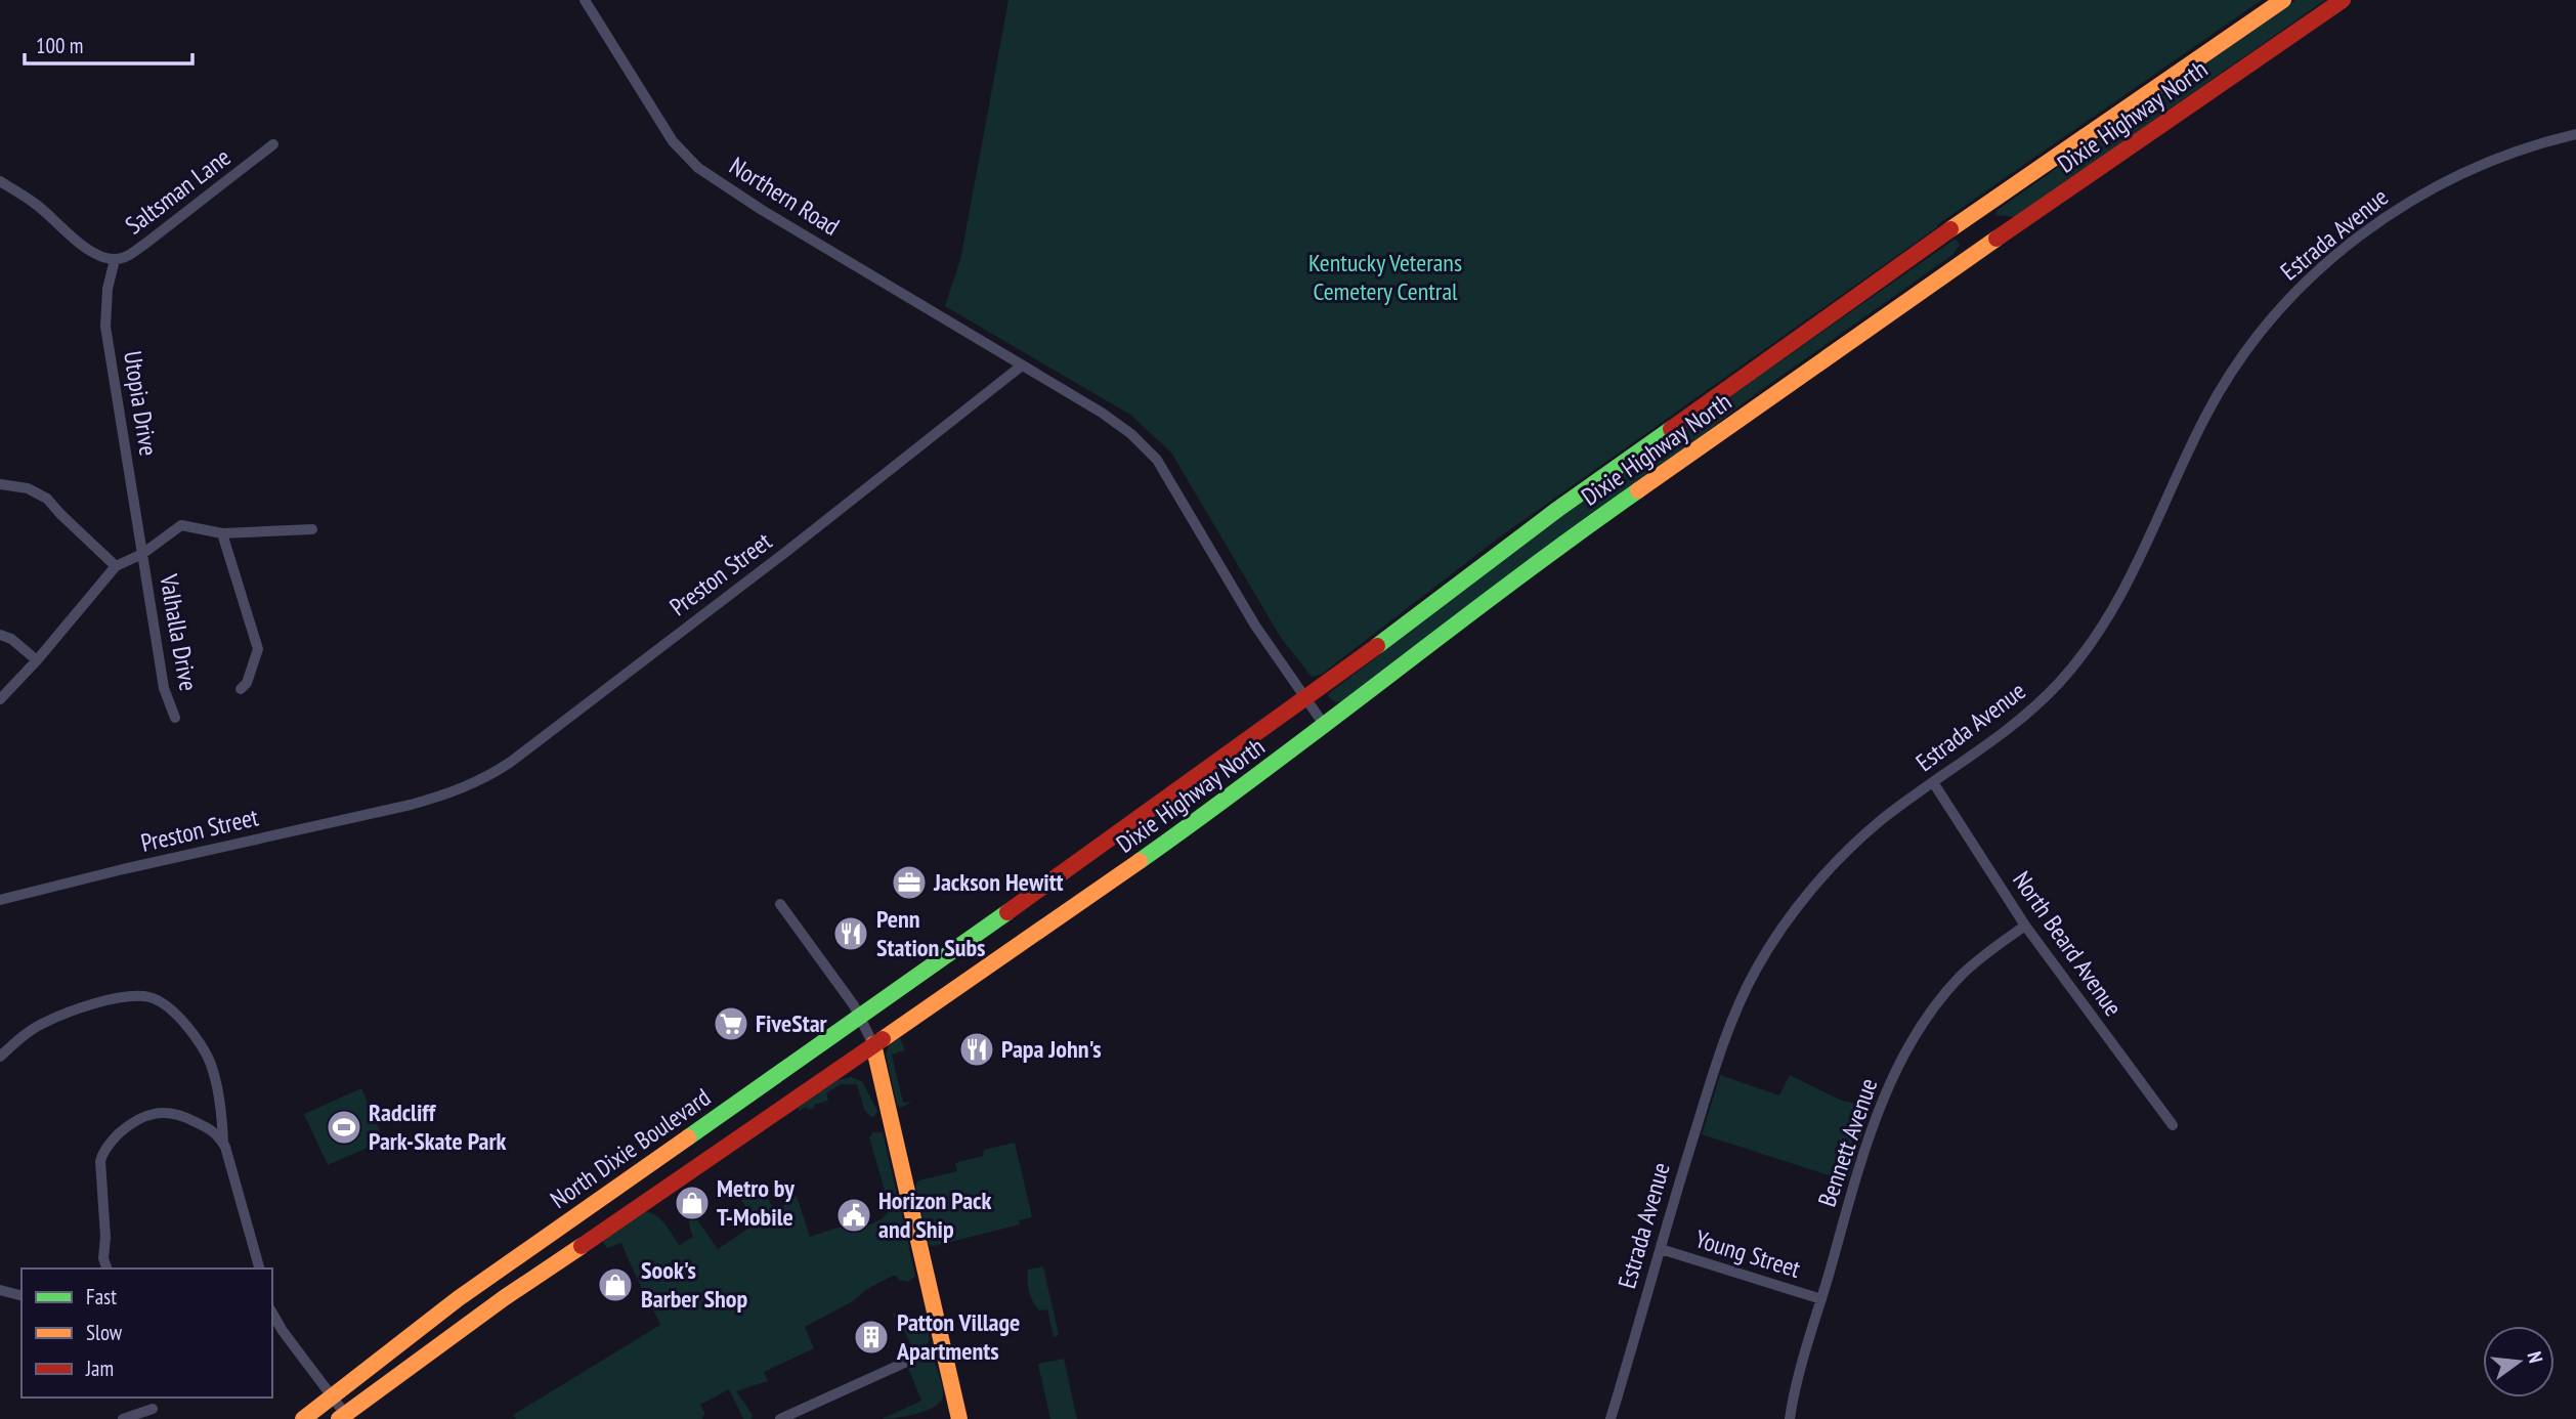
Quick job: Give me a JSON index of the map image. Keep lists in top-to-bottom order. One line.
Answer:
{"streets":{"main road":["Dixie Highway North","North Dixie Boulevard"],"street":["Saltsman Lane","Northern Road","Estrada Avenue","Utopia Drive","Preston Street","Valhalla Drive","North Beard Avenue","Bennett Avenue","Young Street"]},"crossings":[["Dixie Highway North","North Dixie Boulevard"],["Saltsman Lane","Utopia Drive"],["Northern Road","Preston Street"],["Estrada Avenue","North Beard Avenue"],["Estrada Avenue","Young Street"],["Utopia Drive","Valhalla Drive"],["North Beard Avenue","Bennett Avenue"],["Bennett Avenue","Young Street"]],"parks":["Kentucky Veterans Cemetery Central"],"places":{"office":["Jackson Hewitt"],"restaurant":["Penn Station Subs","Papa John's"],"supermarket":["FiveStar"],"sports":["Radcliff Park-Skate Park"],"shop":["Metro by T-Mobile","Sook's Barber Shop"],"public building":["Horizon Pack and Ship"],"building":["Patton Village Apartments"]},"legend":["Fast","Slow","Jam"],"scale_bar":"100 m","north":"right"}
